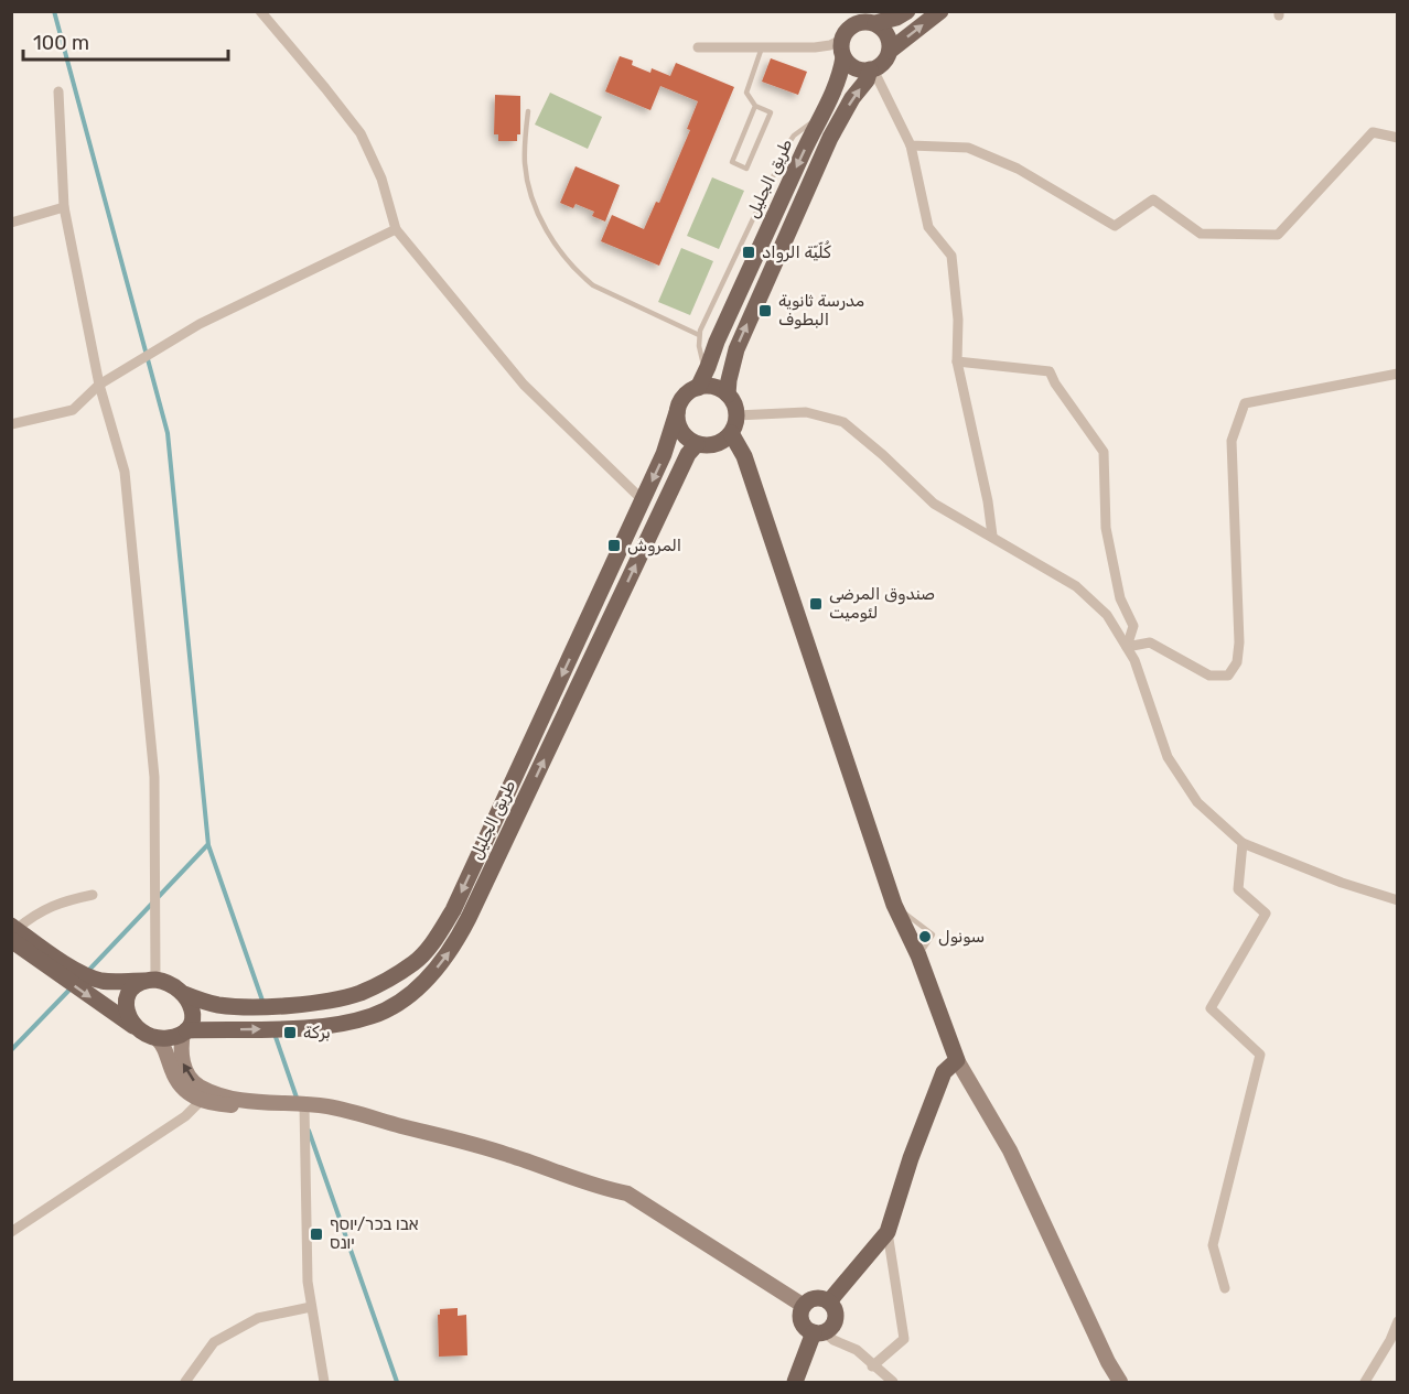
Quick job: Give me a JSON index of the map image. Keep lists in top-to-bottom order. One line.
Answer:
{"streets":{"main road":["طريق الجليل"]},"places":{"transit":["كُلّيّة الرواد","مدرسة ثانوية البطوف","المروش","صندوق المرضى لئوميت","بركة","אבו בכר/יוסף יונס"],"other":["سونول"]},"scale_bar":"100 m"}
